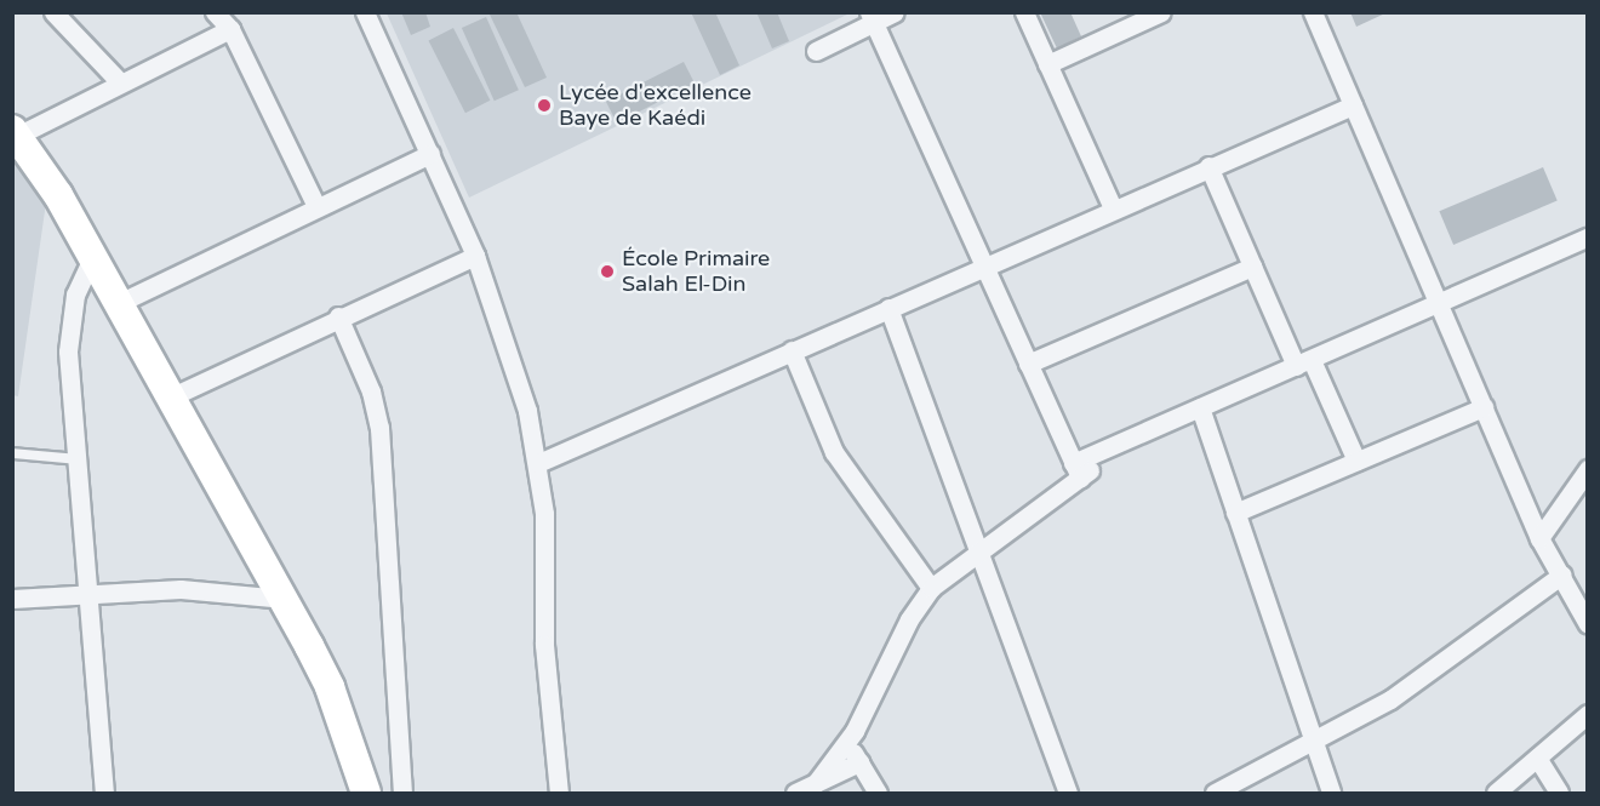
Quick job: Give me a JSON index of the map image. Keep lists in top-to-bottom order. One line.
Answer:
{"places":["Lycée d'excellence Baye de Kaédi","École Primaire Salah El-Din"]}
